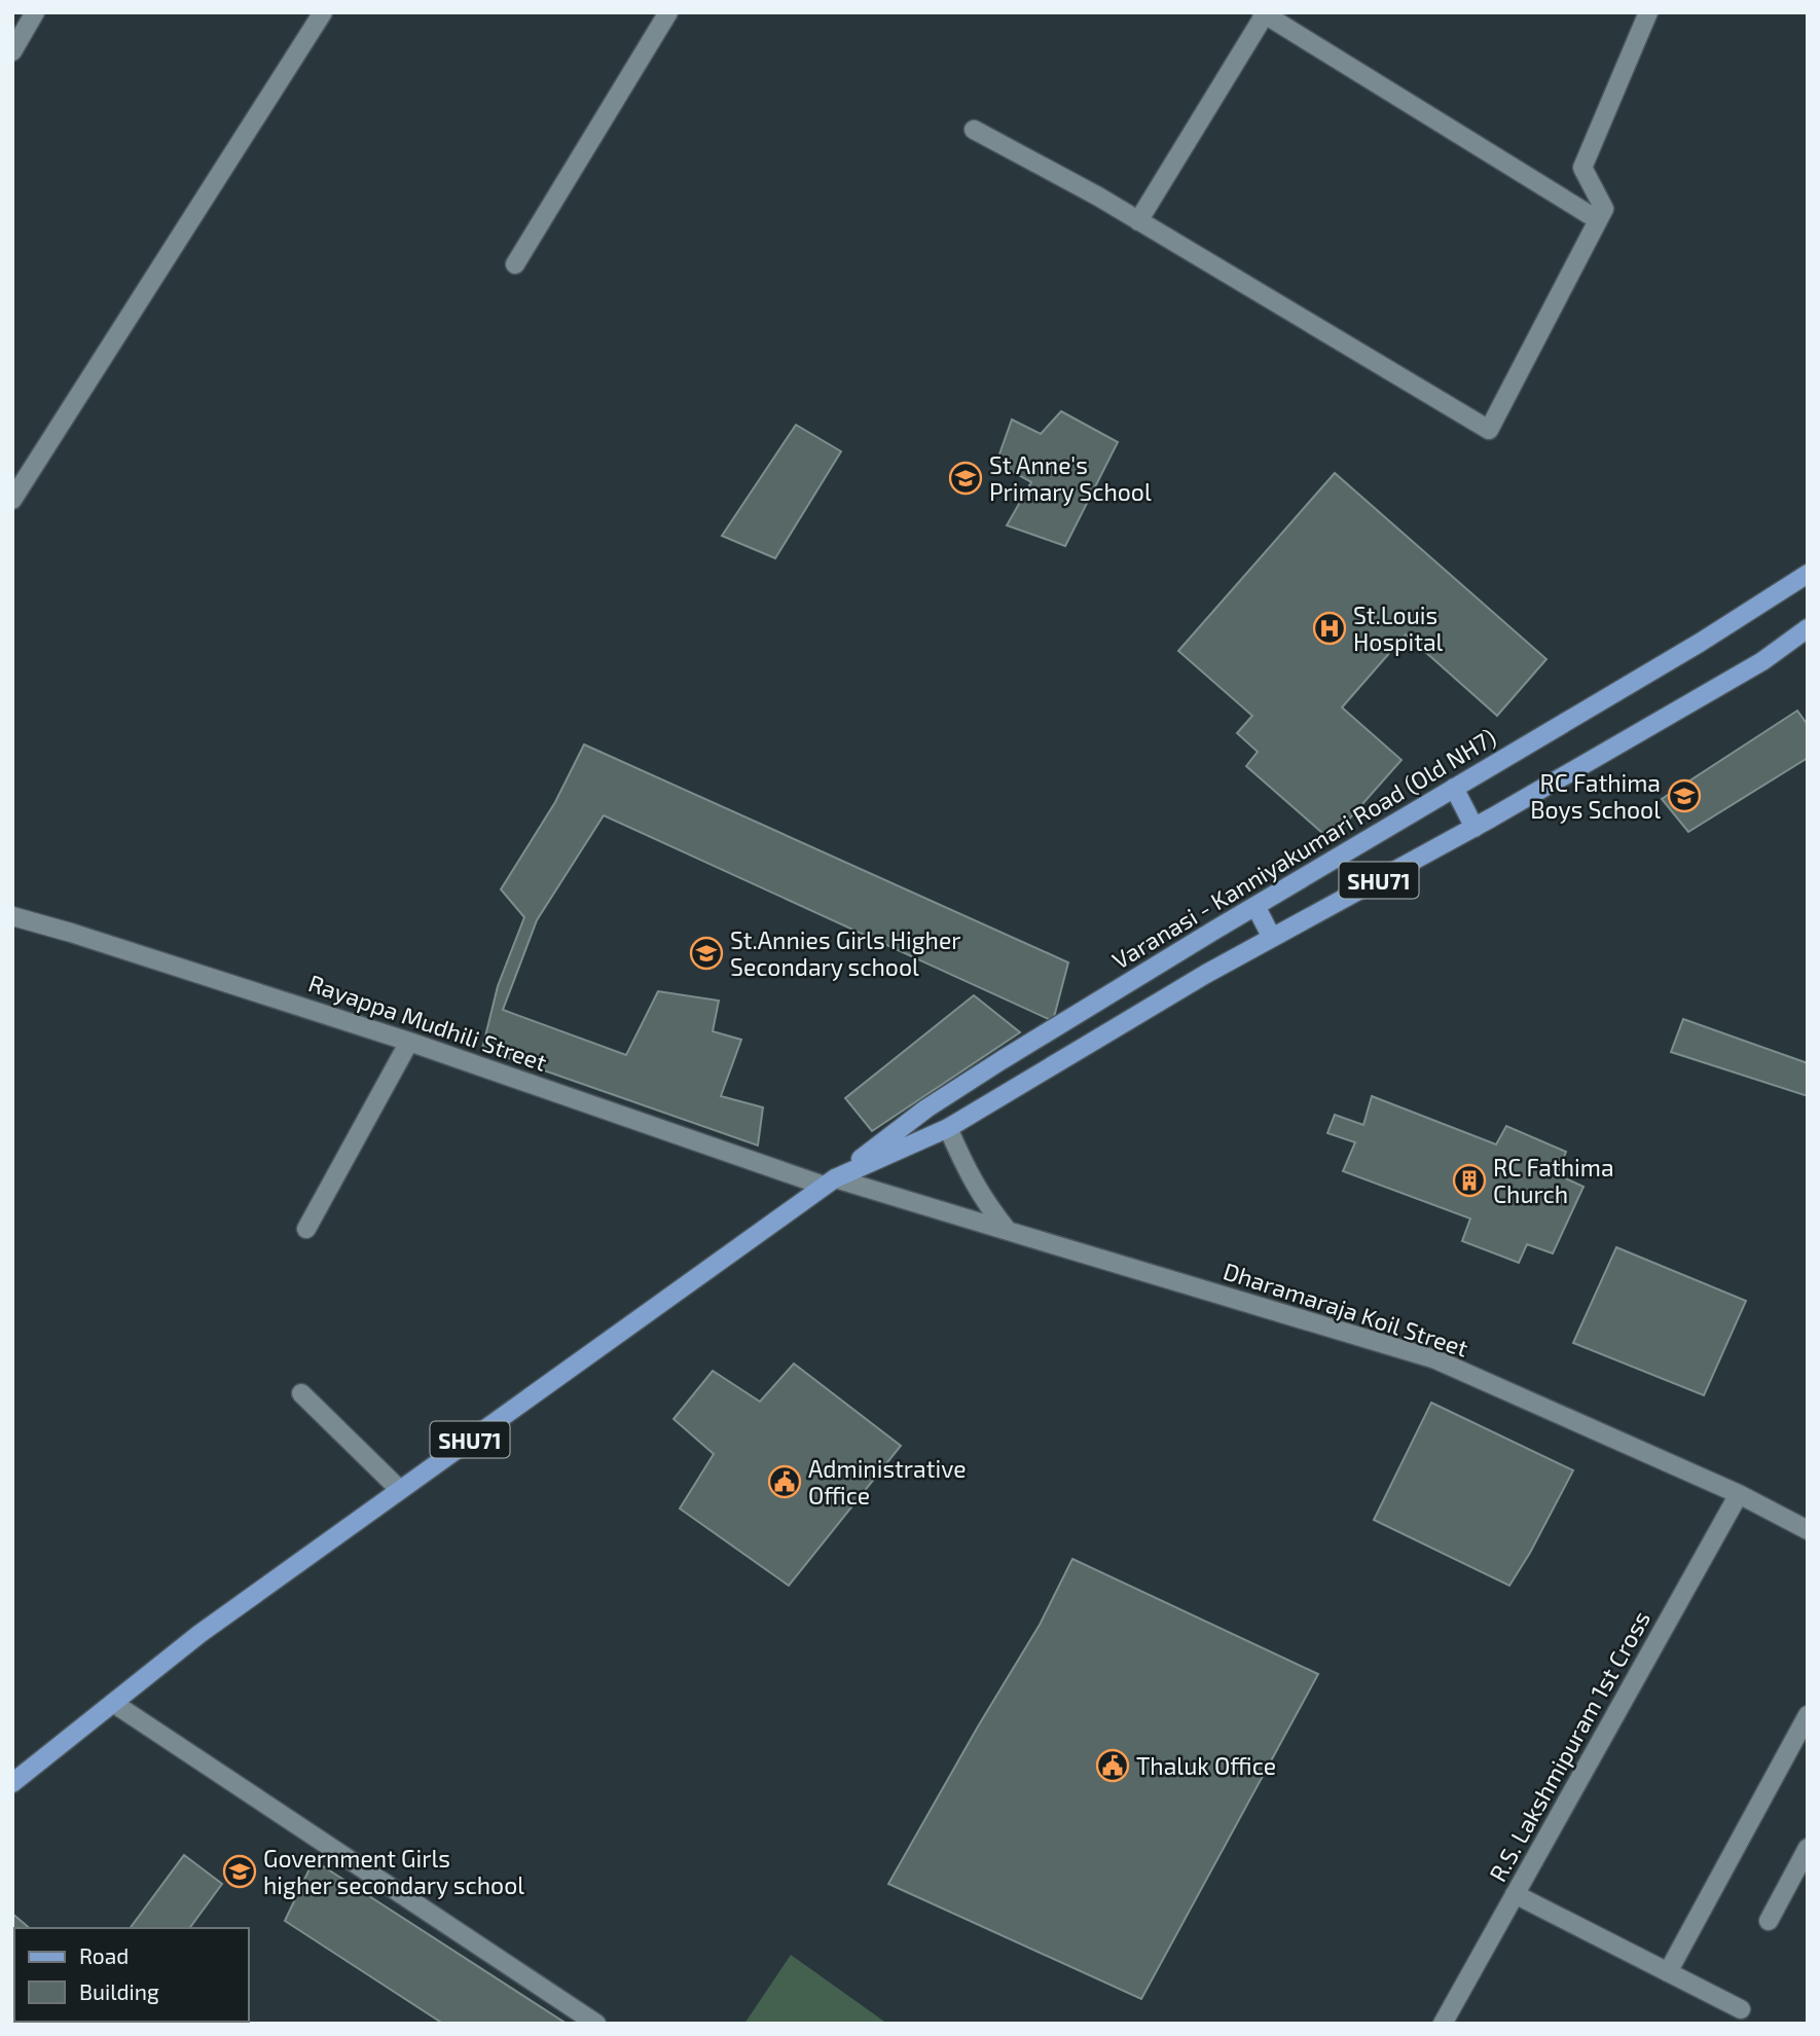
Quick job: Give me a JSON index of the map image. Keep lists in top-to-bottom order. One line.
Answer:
{"streets":{"main road":["Varanasi - Kanniyakumari Road (Old NH7)","SHU71"],"street":["Rayappa Mudhili Street","Dharamaraja Koil Street","R.S. Lakshmipuram 1st Cross"]},"crossings":[["Varanasi - Kanniyakumari Road (Old NH7)","Rayappa Mudhili Street"],["Rayappa Mudhili Street","Dharamaraja Koil Street"],["Dharamaraja Koil Street","R.S. Lakshmipuram 1st Cross"]],"places":{"school or university":["St Anne's Primary School","RC Fathima Boys School","St.Annies Girls Higher Secondary school","Government Girls higher secondary school"],"hospital":["St.Louis Hospital"],"building":["RC Fathima Church"],"public building":["Administrative Office","Thaluk Office"]},"legend":["Road","Building"]}
